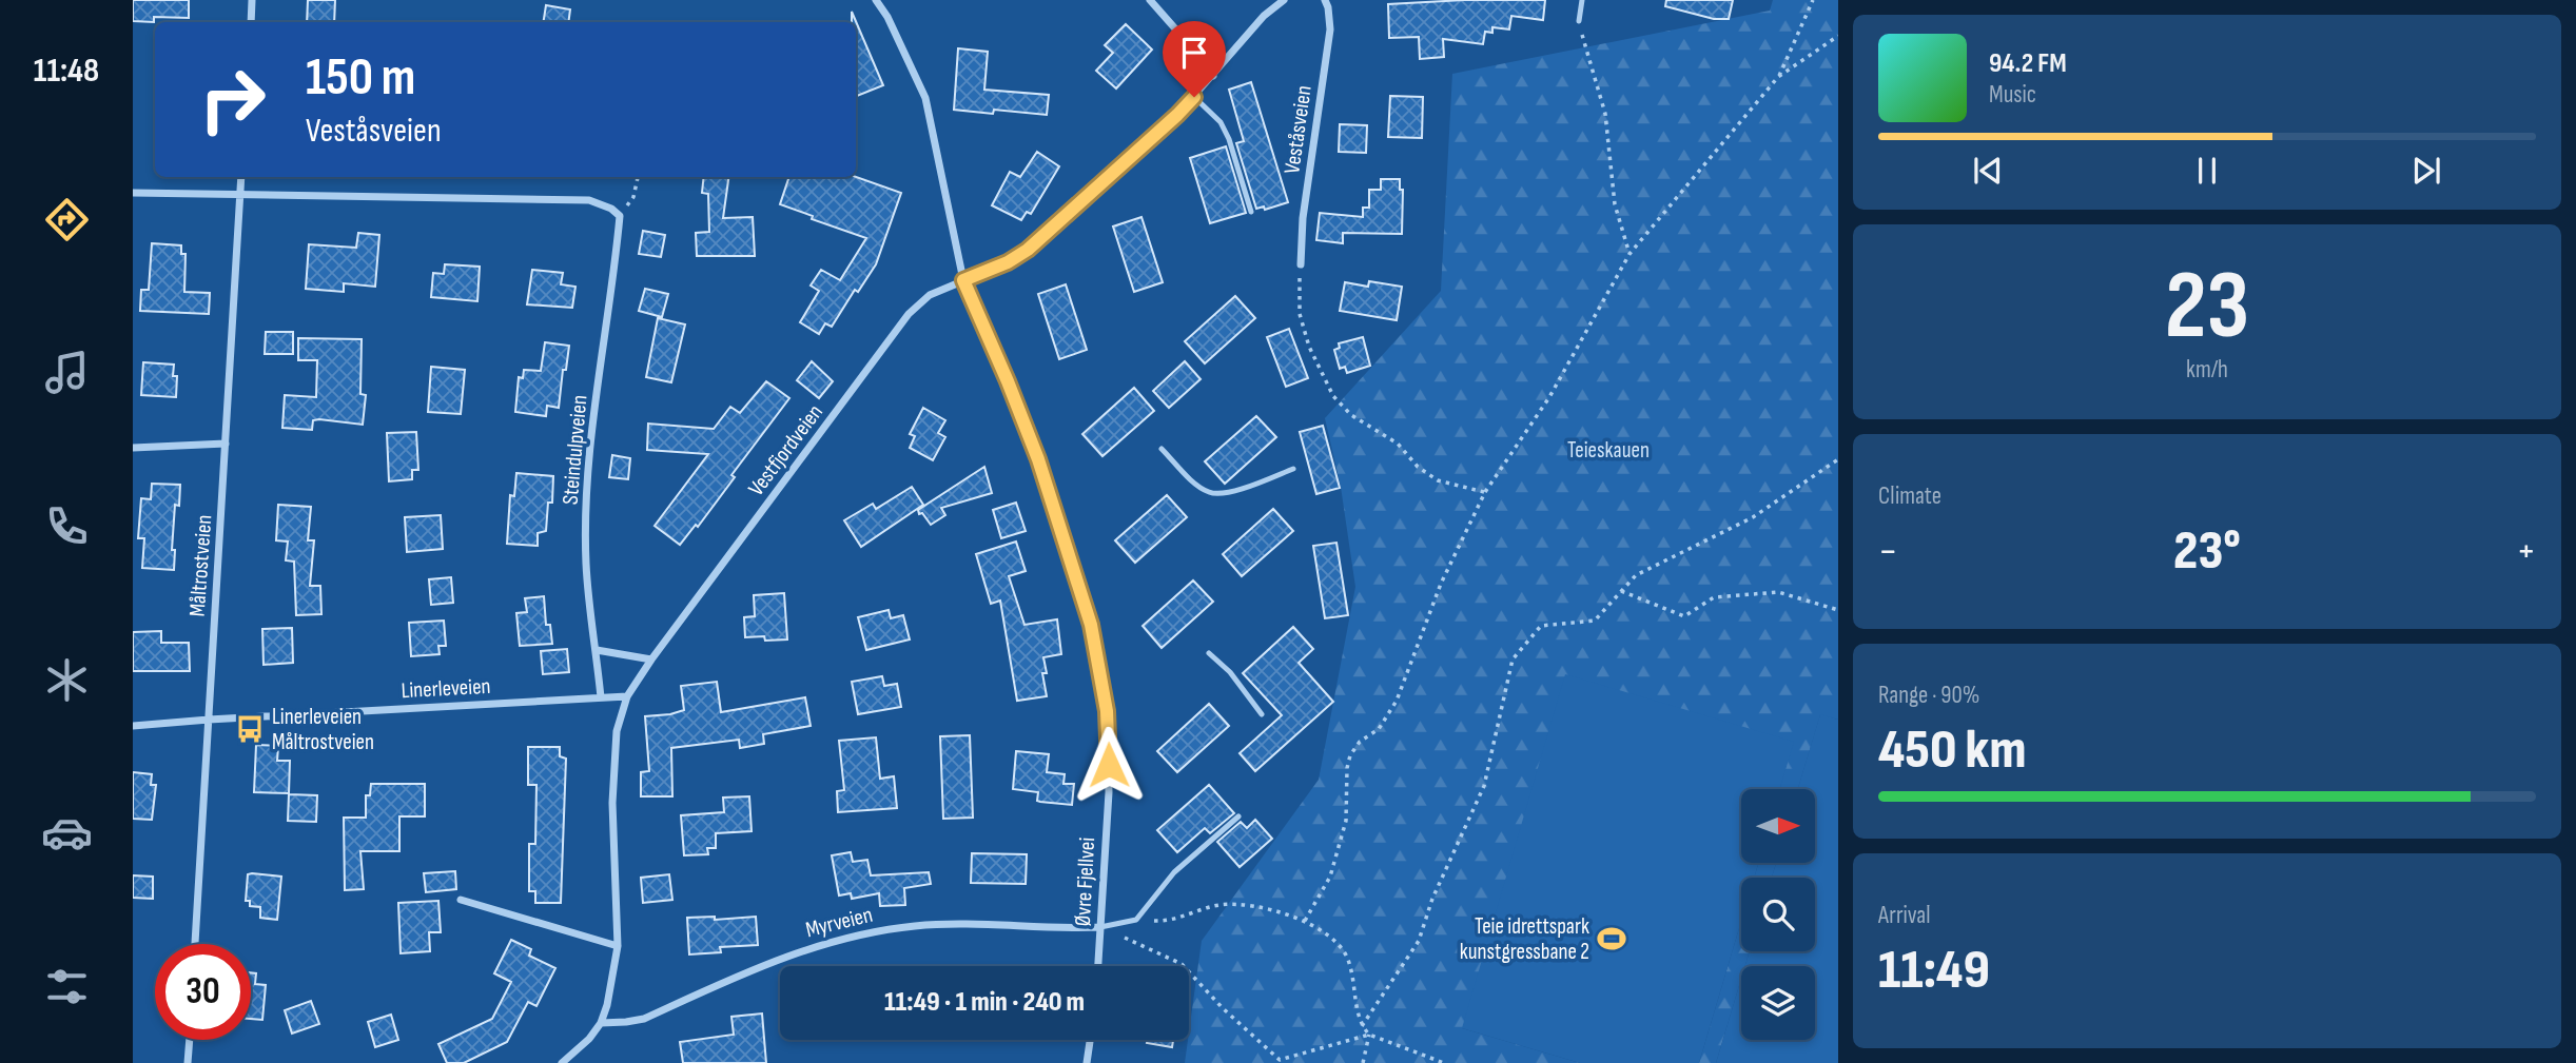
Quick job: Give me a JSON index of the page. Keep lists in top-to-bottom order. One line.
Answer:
{"streets":{"street":["Veståsveien","Steindulpveien","Vestfjordveien","Måltrostveien","Linerleveien","Øvre Fjellvei","Myrveien"]},"crossings":[["Steindulpveien","Linerleveien"],["Vestfjordveien","Linerleveien"],["Vestfjordveien","Øvre Fjellvei"],["Vestfjordveien","Myrveien"],["Måltrostveien","Linerleveien"],["Øvre Fjellvei","Myrveien"]],"parks":["Teieskauen"],"places":{"bus stop":["Linerleveien Måltrostveien"],"sports":["Teie idrettspark kunstgressbane 2"]},"north":"right","page":{"tabs":"11:48","turn":["150 m","Veståsveien"],"song":["94.2 FM","Music"],"tile":[["23","km/h"],"Climate",["Range · 90%","450 km"],["Arrival","11:49"]],"heat":["−","23°","+"],"limit":"30","trip":"11:49 · 1 min · 240 m"}}
